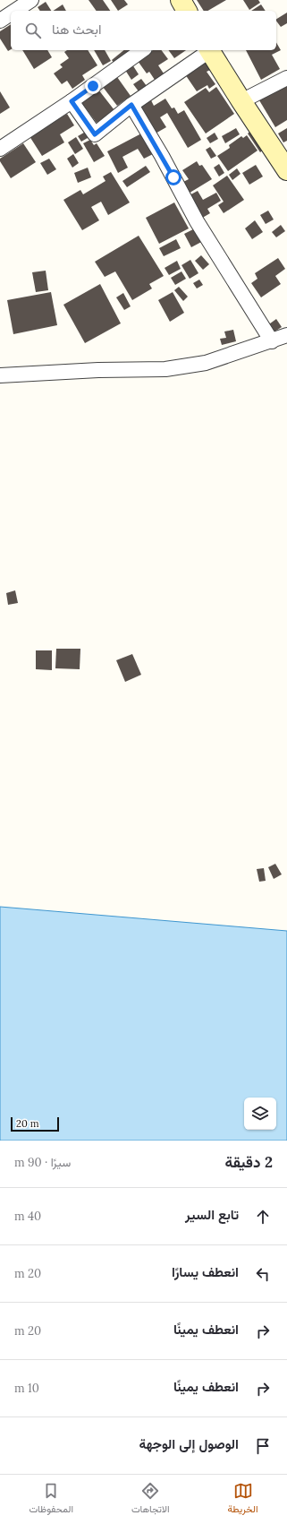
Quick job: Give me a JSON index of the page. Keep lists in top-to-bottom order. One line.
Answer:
{"scale_bar":"20 m","page":{"search":"ابحث هنا","scale":"20 m","heading":["2 دقيقة","سيرًا · 90 m"],"list":[["تابع السير","40 m"],["انعطف يسارًا","20 m"],["انعطف يمينًا","20 m"],["انعطف يمينًا","10 m"],"الوصول إلى الوجهة"],"nav":["الخريطة","الاتجاهات","المحفوظات"]}}
